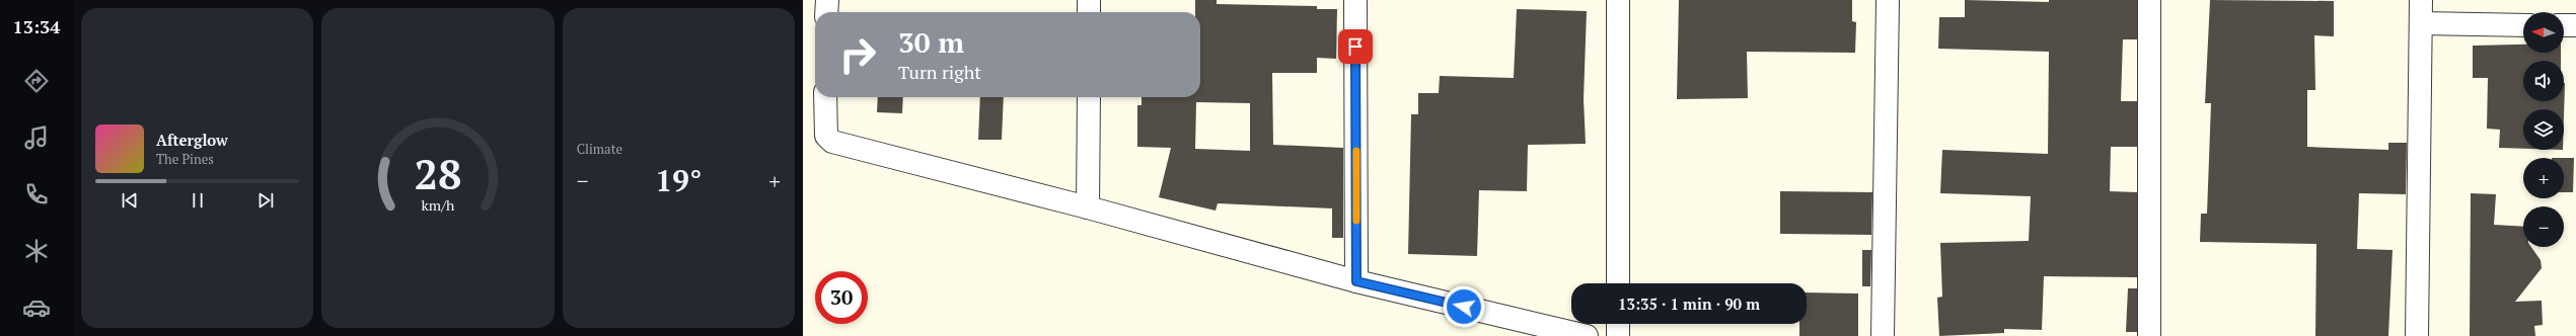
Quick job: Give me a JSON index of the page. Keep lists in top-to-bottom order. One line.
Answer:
{"north":"left","page":{"tabs":"13:34","tile":"Climate","map_buttons":["+","−"],"turn":["30 m","Turn right"],"song":["Afterglow","The Pines"],"heat":["−","19°","+"],"limit":"30","trip":"13:35 · 1 min · 90 m","gauge":["28","km/h"]}}
